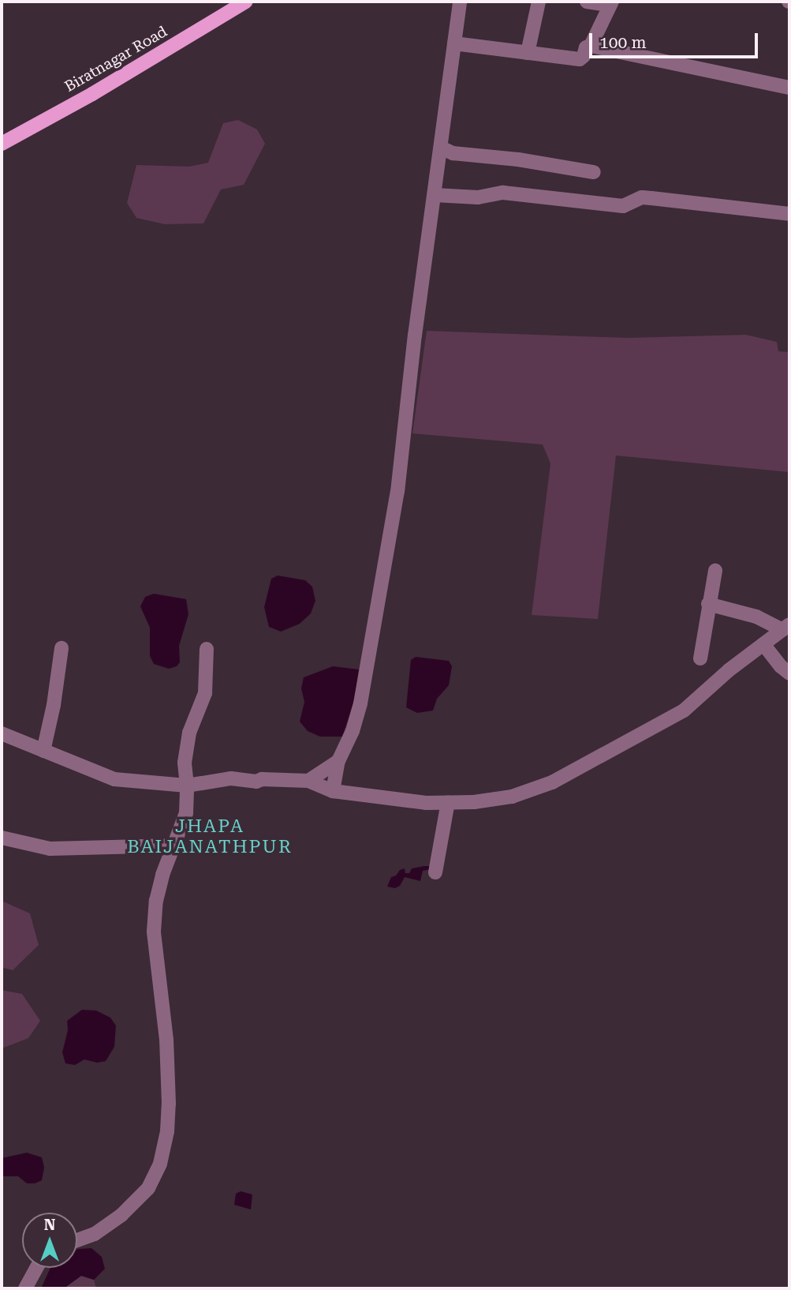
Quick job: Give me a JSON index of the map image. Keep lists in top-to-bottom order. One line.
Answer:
{"streets":{"main road":["Biratnagar Road"]},"districts":["JHAPA BAIJANATHPUR"],"scale_bar":"100 m","north":"top"}
